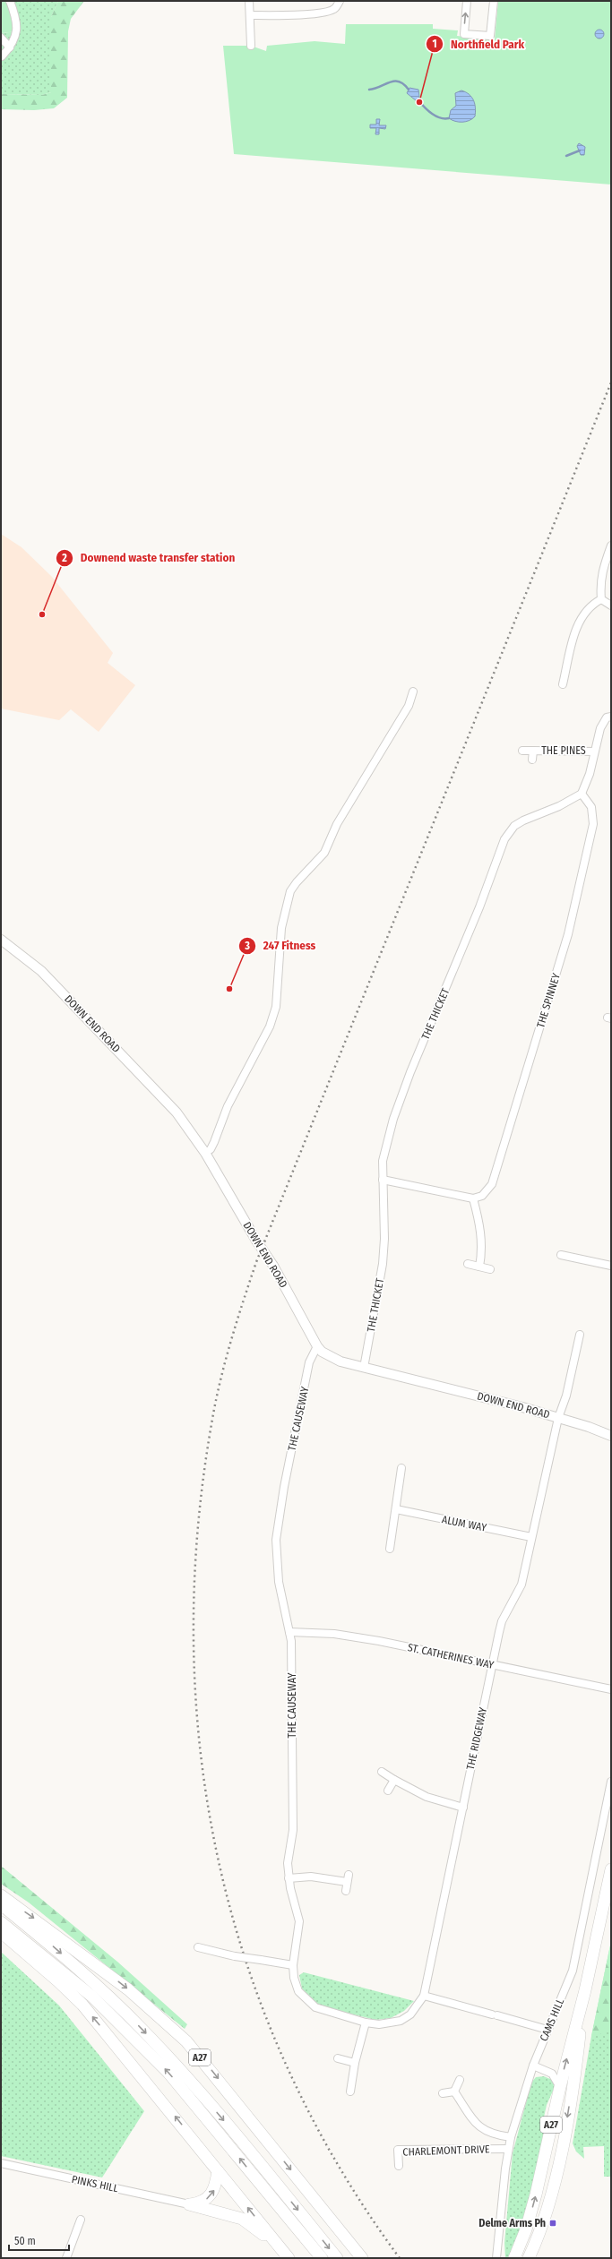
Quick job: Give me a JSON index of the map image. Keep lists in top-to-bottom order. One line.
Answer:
{"streets":{"main road":["CAMS HILL","A27"],"street":["THE PINES","THE SPINNEY","THE THICKET","DOWN END ROAD","THE CAUSEWAY","ALUM WAY","ST. CATHERINES WAY","THE RIDGEWAY","CHARLEMONT DRIVE","PINKS HILL"]},"crossings":[["THE SPINNEY","THE THICKET"],["THE THICKET","DOWN END ROAD"],["DOWN END ROAD","THE CAUSEWAY"],["DOWN END ROAD","THE RIDGEWAY"],["THE CAUSEWAY","ST. CATHERINES WAY"],["THE CAUSEWAY","THE RIDGEWAY"],["ALUM WAY","THE RIDGEWAY"],["ST. CATHERINES WAY","THE RIDGEWAY"],["CAMS HILL","CHARLEMONT DRIVE"]],"places":{"other":["Northfield Park","Downend waste transfer station","247 Fitness"],"transit":["Delme Arms Ph"]},"scale_bar":"50 m"}
